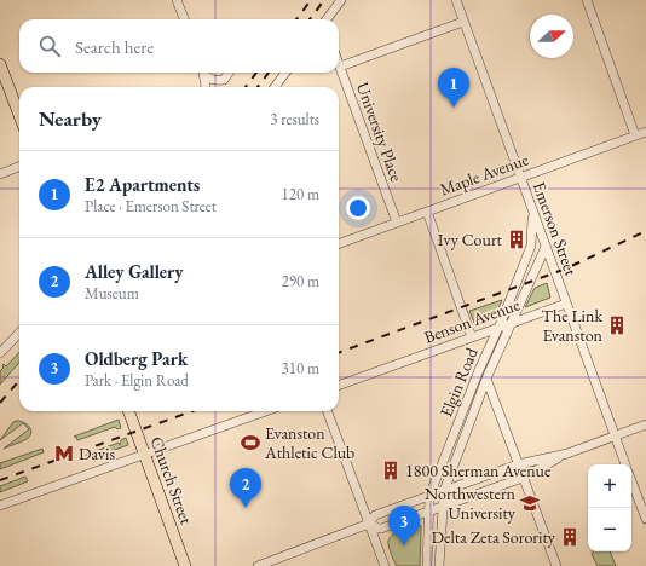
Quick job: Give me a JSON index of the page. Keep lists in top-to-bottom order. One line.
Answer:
{"streets":{"main road":["Church Street"],"street":["University Place","Maple Avenue","Emerson Street","Benson Avenue","Elgin Road"]},"crossings":[["University Place","Maple Avenue"],["Maple Avenue","Emerson Street"],["Emerson Street","Benson Avenue"],["Emerson Street","Elgin Road"],["Benson Avenue","Elgin Road"]],"places":{"building":["Ivy Court","The Link Evanston","1800 Sherman Avenue","Delta Zeta Sorority"],"sports":["Evanston Athletic Club"],"metro station":["Davis"],"school or university":["Northwestern University"]},"north":"right","page":{"search":"Search here","pins":["1","2","3"],"heading":["Nearby","3 results"],"list":[{"mark":"1","name":"E2 Apartments","note":"Place · Emerson Street","value":"120 m"},{"mark":"2","name":"Alley Gallery","note":"Museum","value":"290 m"},{"mark":"3","name":"Oldberg Park","note":"Park · Elgin Road","value":"310 m"}],"map_buttons":["+","−"]}}
